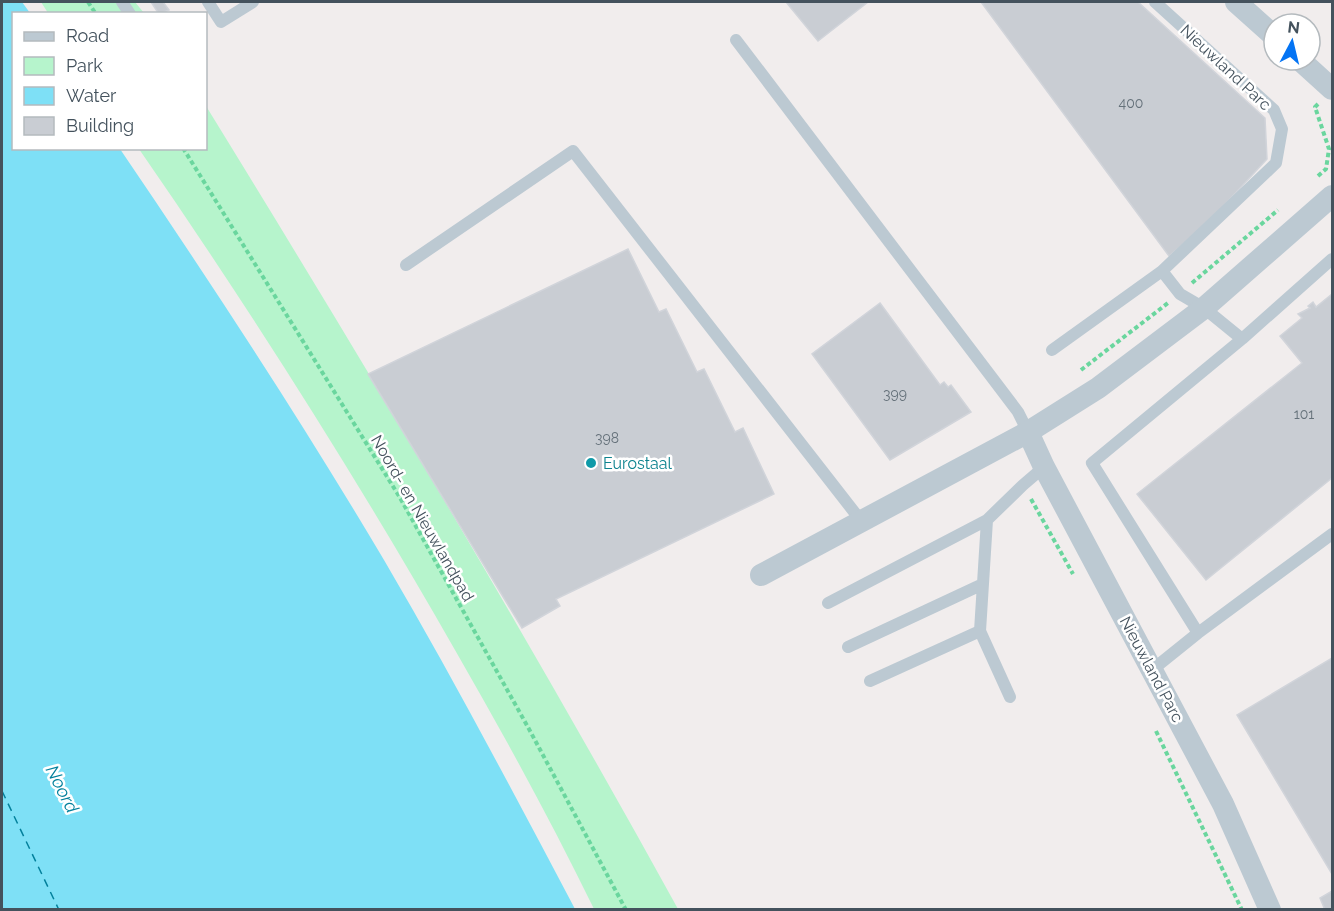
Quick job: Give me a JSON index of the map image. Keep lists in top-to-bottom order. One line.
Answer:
{"streets":{"street":["Nieuwland Parc"],"path":["Noord- en Nieuwlandpad"]},"water":["Noord"],"places":["Eurostaal"],"house_numbers":["400","399","101","398"],"legend":["Road","Park","Water","Building"],"north":"top"}
